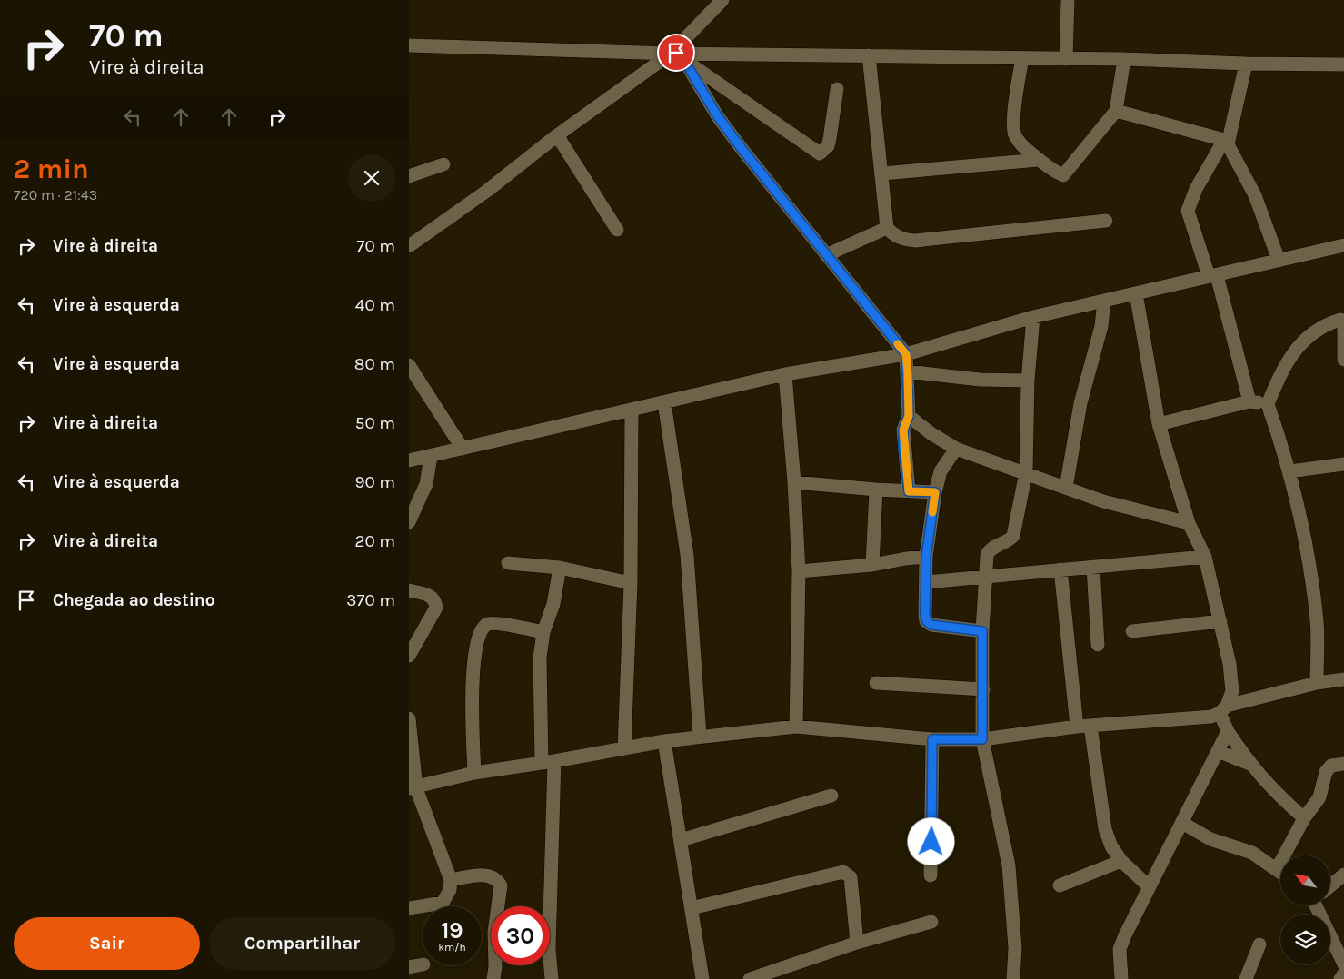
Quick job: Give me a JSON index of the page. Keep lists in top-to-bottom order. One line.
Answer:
{"north":"top left","page":{"turn":["70 m","Vire à direita"],"heading":["2 min","720 m · 21:43"],"list":[{"name":"Vire à direita","value":"70 m"},{"name":"Vire à esquerda","value":"40 m"},{"name":"Vire à esquerda","value":"80 m"},{"name":"Vire à direita","value":"50 m"},{"name":"Vire à esquerda","value":"90 m"},{"name":"Vire à direita","value":"20 m"},{"name":"Chegada ao destino","value":"370 m"}],"speed":"19 km/h","limit":"30","buttons":["Sair","Compartilhar"]}}
